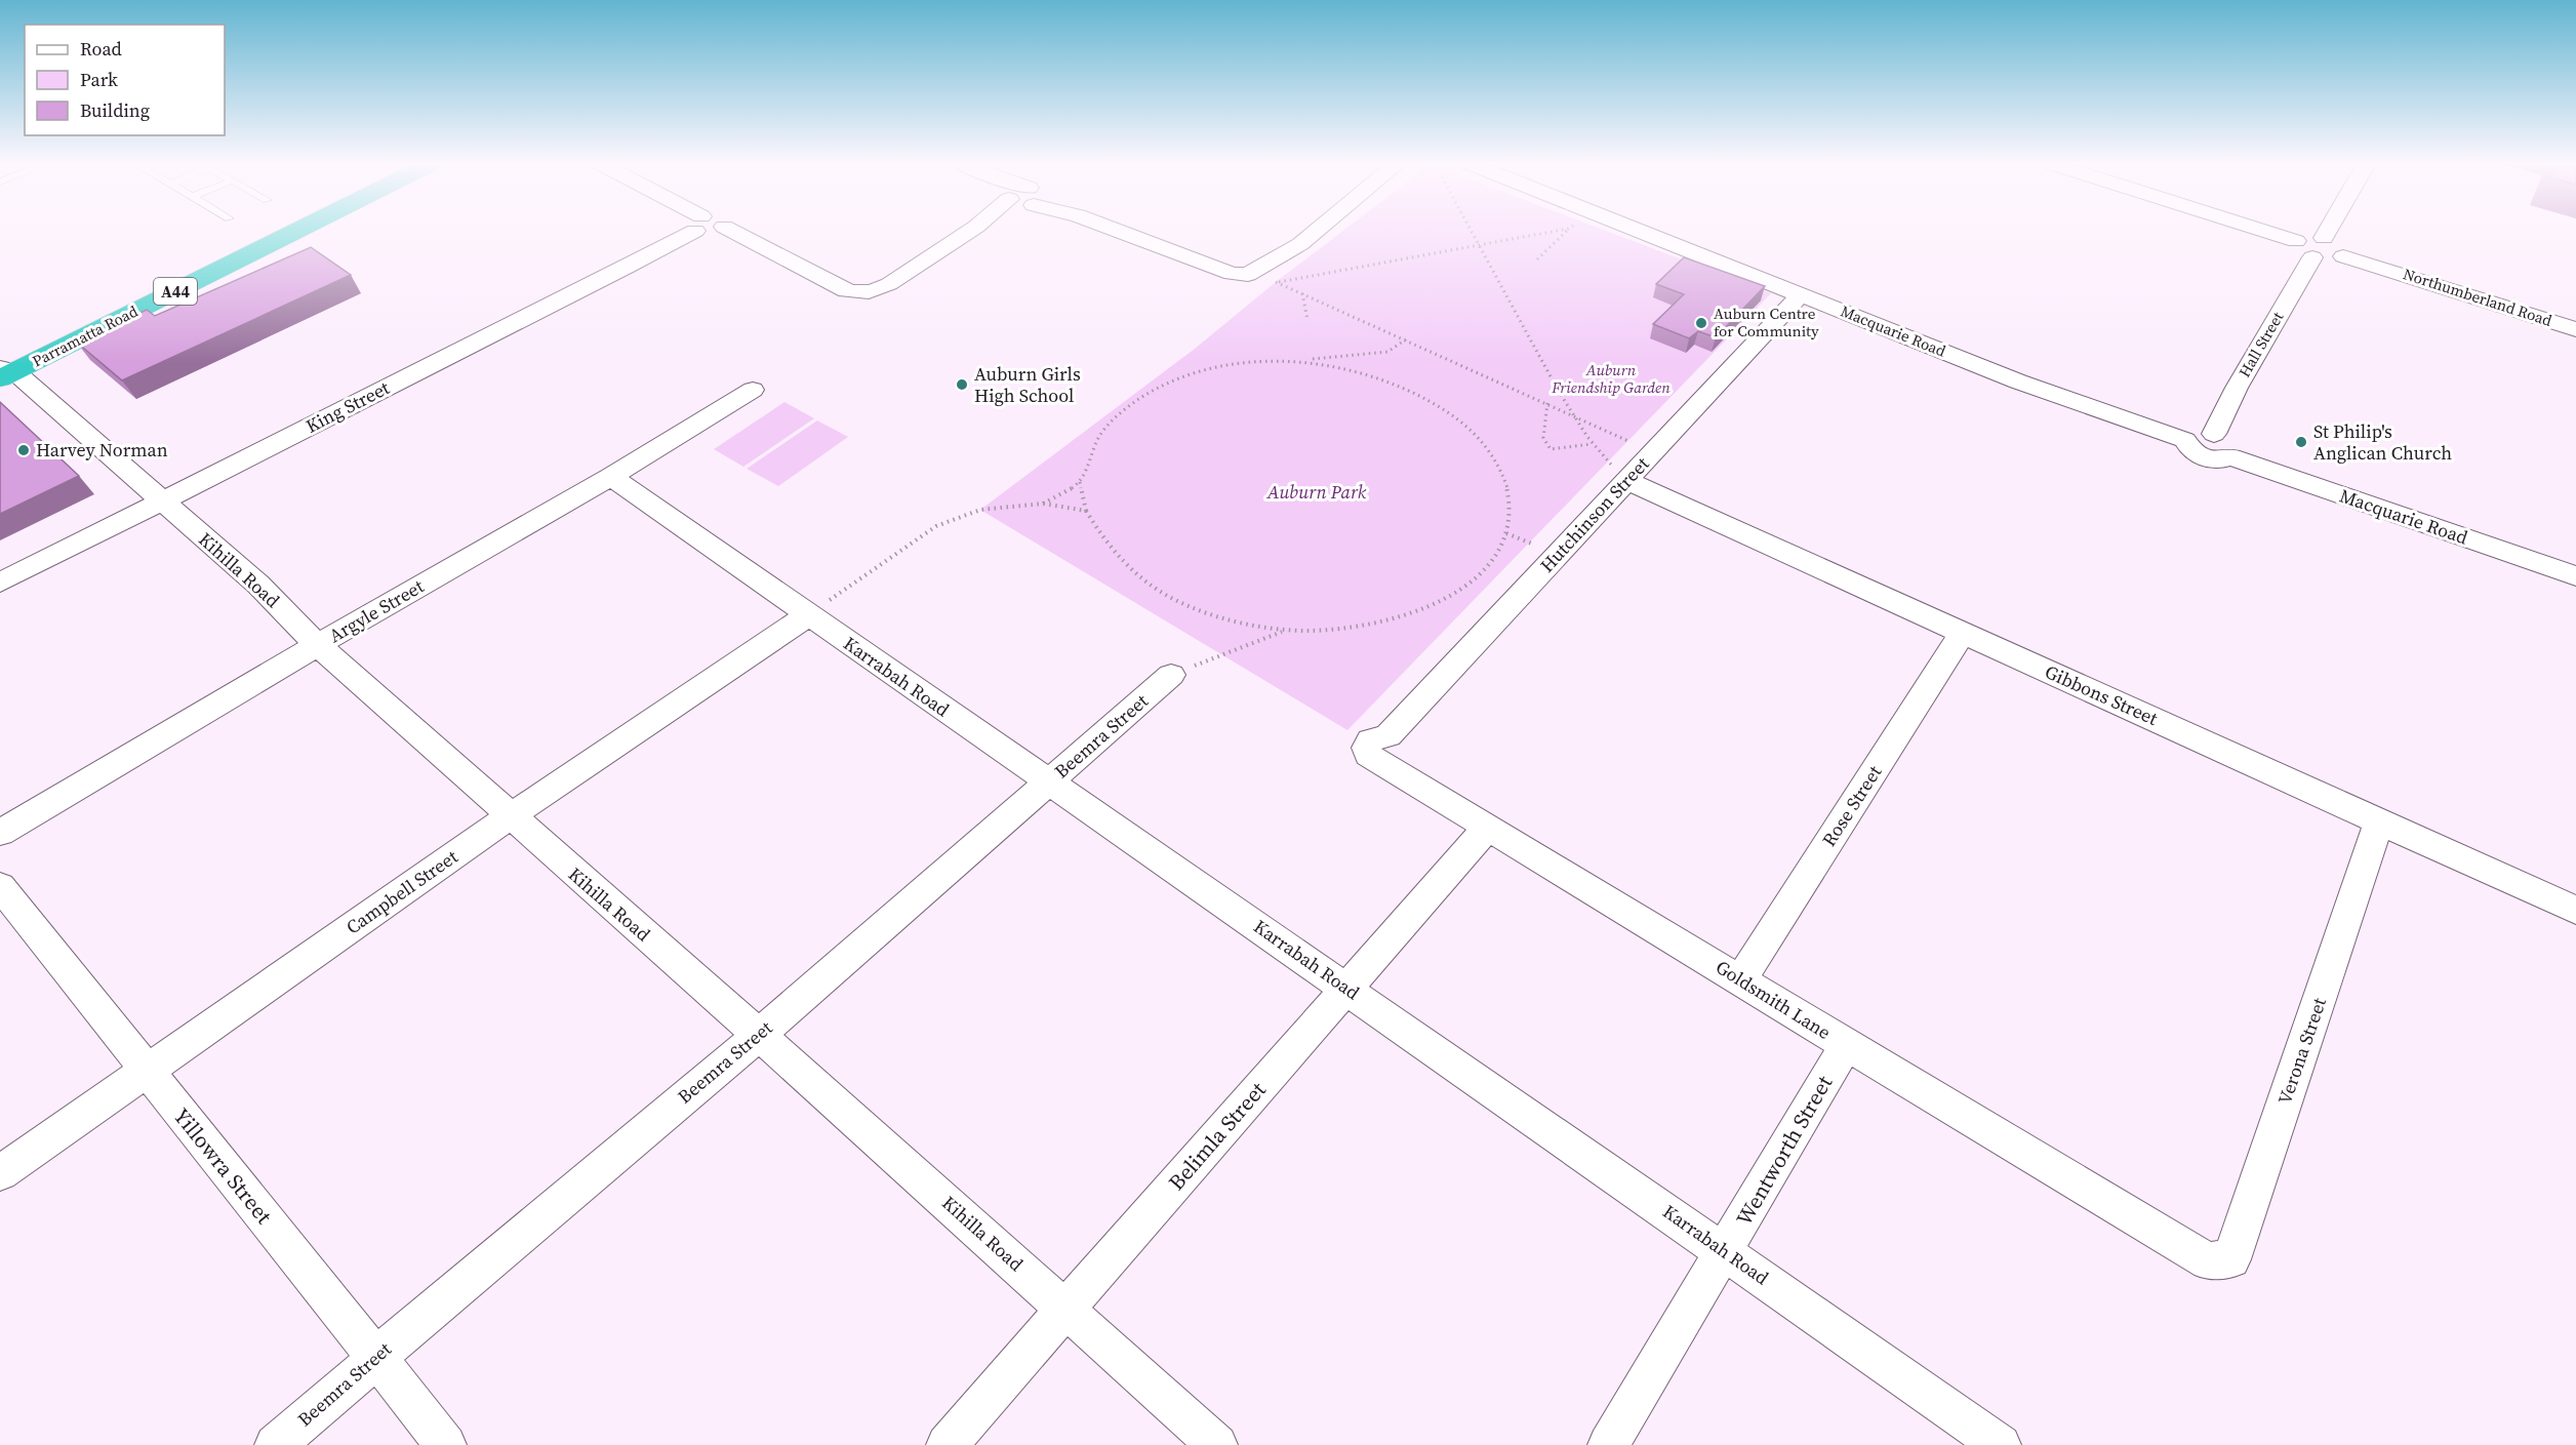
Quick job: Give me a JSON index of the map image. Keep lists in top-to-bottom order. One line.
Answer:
{"streets":{"highway":["A44","Parramatta Road"],"street":["Northumberland Road","Macquarie Road","Hall Street","King Street","Hutchinson Street","Kihilla Road","Argyle Street","Karrabah Road","Gibbons Street","Beemra Street","Rose Street","Campbell Street","Goldsmith Lane","Verona Street","Belimla Street","Wentworth Street","Yillowra Street"]},"crossings":[["Northumberland Road","Hall Street"],["Macquarie Road","Hutchinson Street"],["Parramatta Road","Kihilla Road"],["King Street","Kihilla Road"],["Hutchinson Street","Gibbons Street"],["Hutchinson Street","Goldsmith Lane"],["Kihilla Road","Argyle Street"],["Kihilla Road","Beemra Street"],["Kihilla Road","Campbell Street"],["Kihilla Road","Belimla Street"],["Argyle Street","Karrabah Road"],["Karrabah Road","Beemra Street"],["Karrabah Road","Campbell Street"],["Karrabah Road","Belimla Street"],["Karrabah Road","Wentworth Street"],["Gibbons Street","Rose Street"],["Gibbons Street","Verona Street"],["Beemra Street","Yillowra Street"],["Rose Street","Goldsmith Lane"],["Campbell Street","Yillowra Street"],["Goldsmith Lane","Verona Street"],["Goldsmith Lane","Belimla Street"],["Goldsmith Lane","Wentworth Street"]],"parks":["Auburn Friendship Garden","Auburn Park"],"places":["Auburn Centre for Community","Auburn Girls High School","St Philip's Anglican Church","Harvey Norman"],"legend":["Road","Park","Building"]}
